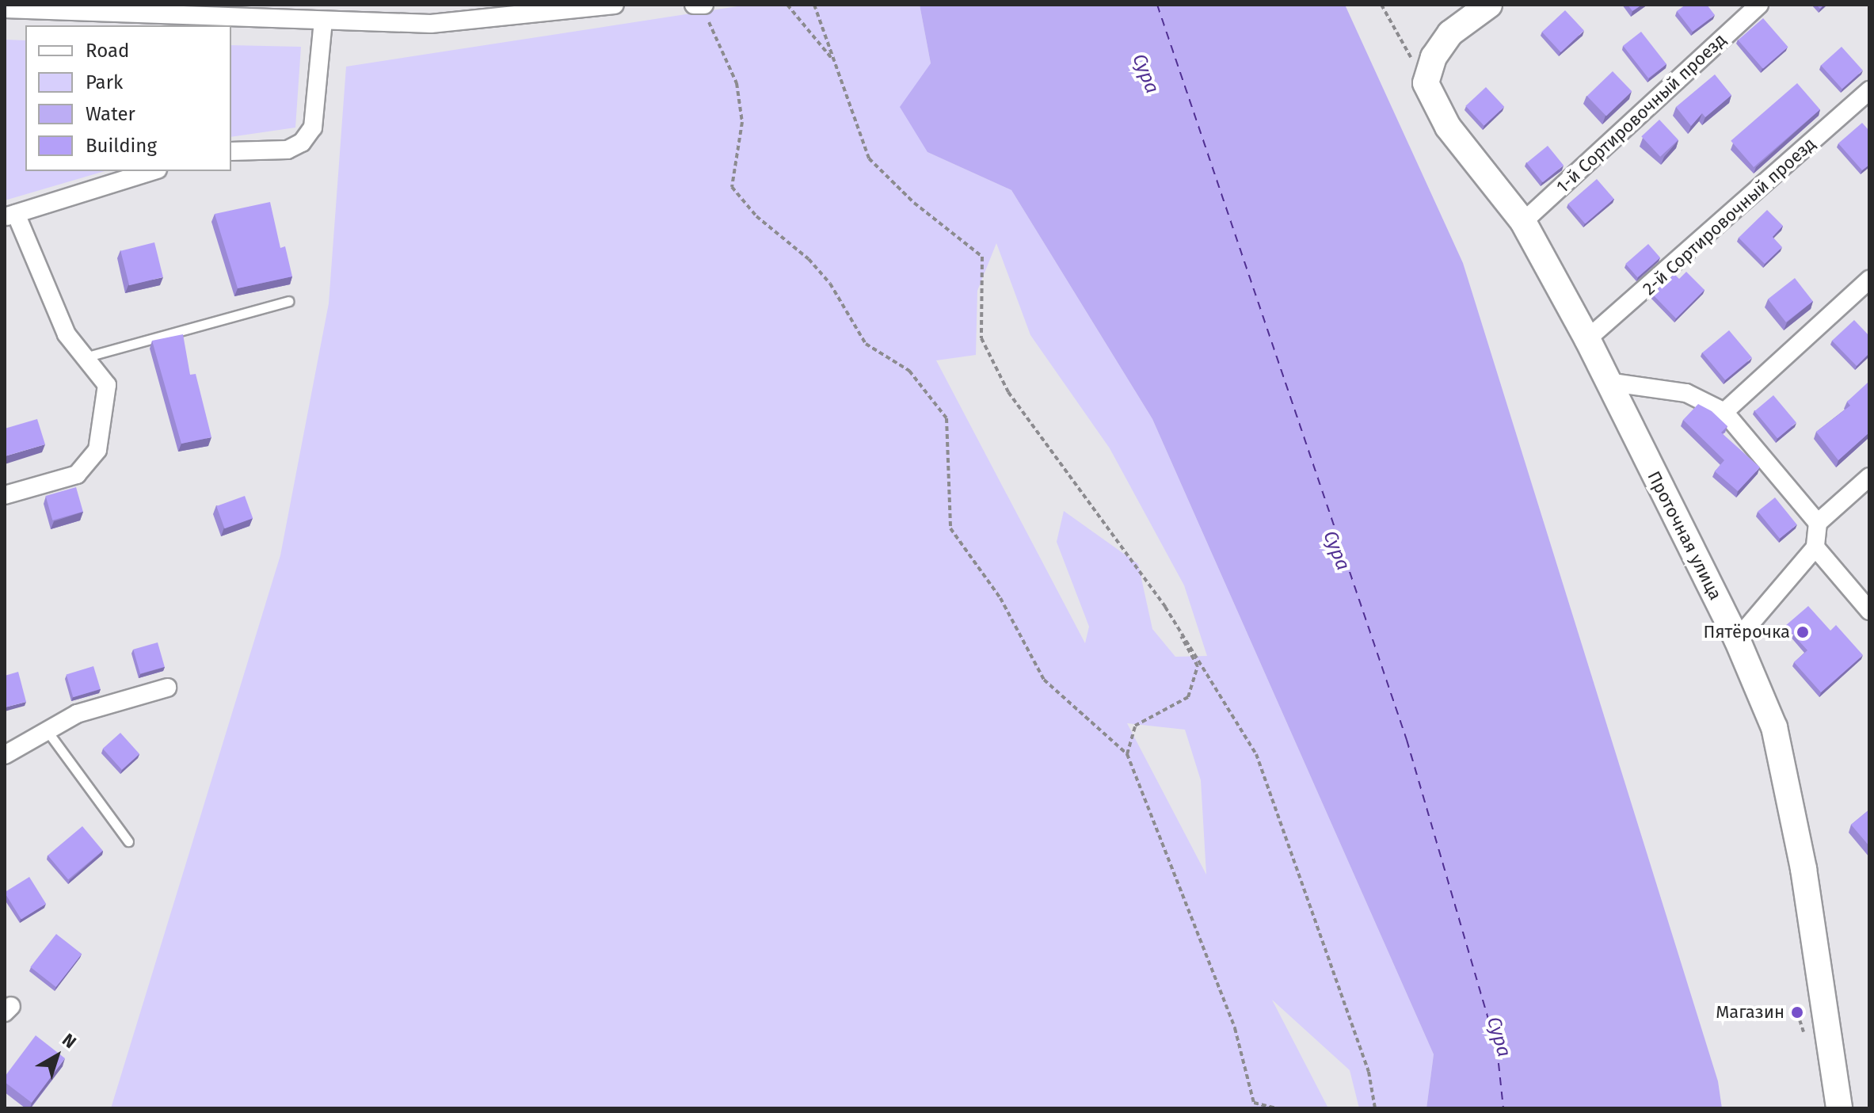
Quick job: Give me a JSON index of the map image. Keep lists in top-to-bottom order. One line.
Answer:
{"streets":{"main road":["Проточная улица"],"street":["1-й Сортировочный проезд","2-й Сортировочный проезд"]},"crossings":[["1-й Сортировочный проезд","Проточная улица"],["2-й Сортировочный проезд","Проточная улица"]],"water":["Сура"],"places":["Пятёрочка","Магазин"],"legend":["Road","Park","Water","Building"],"north":"top right"}
